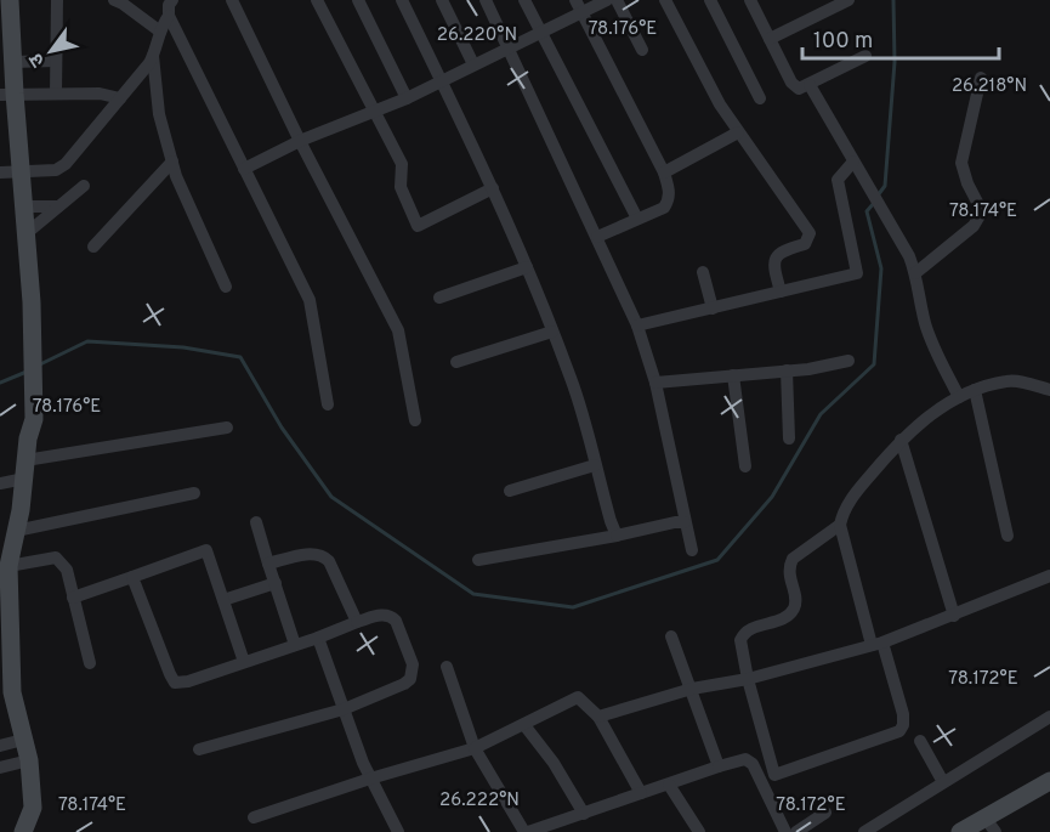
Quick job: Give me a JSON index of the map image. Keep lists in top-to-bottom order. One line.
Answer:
{"scale_bar":"100 m","north":"bottom left","coordinates":["78.176°E","26.220°N","26.218°N","78.174°E","78.172°E","26.222°N"]}
